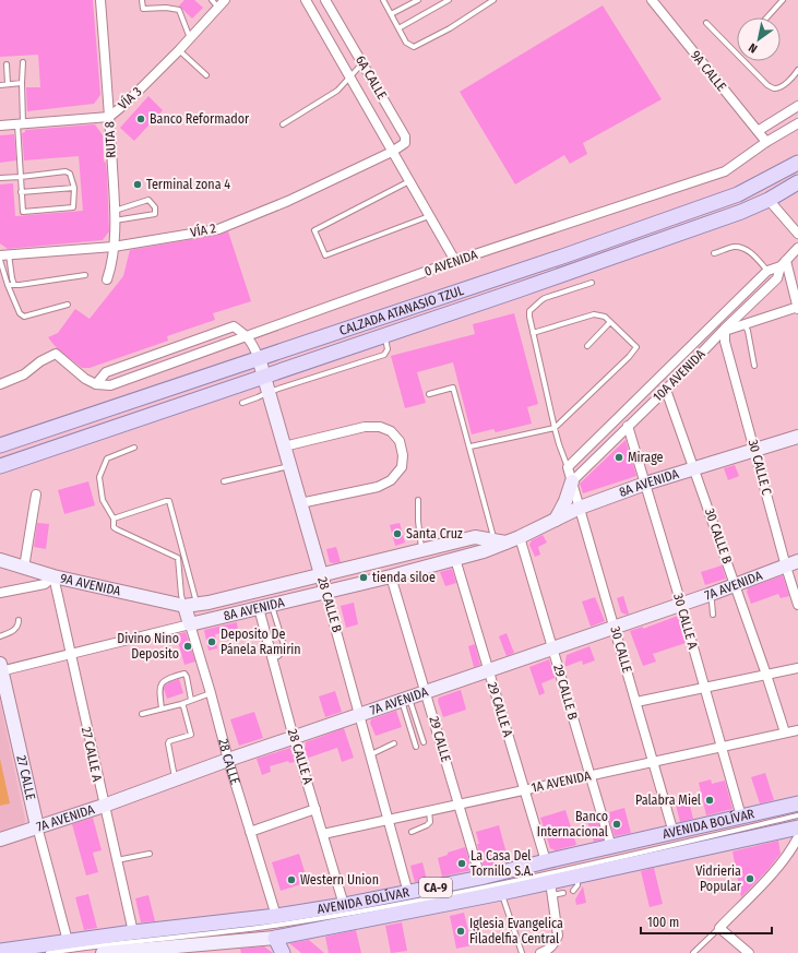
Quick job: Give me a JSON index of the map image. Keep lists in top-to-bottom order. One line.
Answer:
{"streets":{"main road":["CALZADA ATANASIO TZUL","8A AVENIDA","9A AVENIDA","7A AVENIDA","28 CALLE B","28 CALLE","27 CALLE","AVENIDA BOLÍVAR","CA-9"],"street":["9A CALLE","6A CALLE","VÍA 3","RUTA 8","VÍA 2","0 AVENIDA","10A AVENIDA","30 CALLE C","30 CALLE B","30 CALLE A","30 CALLE","29 CALLE B","29 CALLE A","29 CALLE","27 CALLE A","28 CALLE A","1A AVENIDA"]},"crossings":[["9A CALLE","0 AVENIDA"],["6A CALLE","VÍA 2"],["6A CALLE","0 AVENIDA"],["VÍA 3","RUTA 8"],["RUTA 8","VÍA 2"],["0 AVENIDA","28 CALLE B"],["CALZADA ATANASIO TZUL","28 CALLE B"],["10A AVENIDA","30 CALLE C"],["10A AVENIDA","30 CALLE B"],["10A AVENIDA","30 CALLE A"],["10A AVENIDA","30 CALLE"],["30 CALLE C","8A AVENIDA"],["30 CALLE C","7A AVENIDA"],["8A AVENIDA","30 CALLE B"],["8A AVENIDA","9A AVENIDA"],["8A AVENIDA","28 CALLE B"],["8A AVENIDA","30 CALLE A"],["8A AVENIDA","30 CALLE"],["8A AVENIDA","29 CALLE B"],["8A AVENIDA","29 CALLE A"],["8A AVENIDA","29 CALLE"],["8A AVENIDA","27 CALLE A"],["8A AVENIDA","28 CALLE A"],["8A AVENIDA","28 CALLE"],["8A AVENIDA","27 CALLE"],["30 CALLE B","7A AVENIDA"],["30 CALLE B","1A AVENIDA"],["9A AVENIDA","27 CALLE A"],["9A AVENIDA","28 CALLE"],["7A AVENIDA","28 CALLE B"],["7A AVENIDA","30 CALLE A"],["7A AVENIDA","30 CALLE"],["7A AVENIDA","29 CALLE B"],["7A AVENIDA","29 CALLE A"],["7A AVENIDA","29 CALLE"],["7A AVENIDA","27 CALLE A"],["7A AVENIDA","28 CALLE A"],["7A AVENIDA","28 CALLE"],["7A AVENIDA","27 CALLE"],["28 CALLE B","1A AVENIDA"],["28 CALLE B","AVENIDA BOLÍVAR"],["30 CALLE A","1A AVENIDA"],["30 CALLE A","AVENIDA BOLÍVAR"],["30 CALLE","1A AVENIDA"],["30 CALLE","AVENIDA BOLÍVAR"],["29 CALLE B","1A AVENIDA"],["29 CALLE B","AVENIDA BOLÍVAR"],["29 CALLE A","1A AVENIDA"],["29 CALLE A","AVENIDA BOLÍVAR"],["29 CALLE","1A AVENIDA"],["29 CALLE","AVENIDA BOLÍVAR"],["27 CALLE A","AVENIDA BOLÍVAR"],["28 CALLE A","1A AVENIDA"],["28 CALLE A","AVENIDA BOLÍVAR"],["28 CALLE","AVENIDA BOLÍVAR"],["27 CALLE","AVENIDA BOLÍVAR"]],"places":["Banco Reformador","Terminal zona 4","Mirage","Santa Cruz","tienda siloe","Deposito De Pánela Ramirin","Divino Nino Deposito","Palabra Miel","Banco Internacional","La Casa Del Tornillo S.A.","Vidrieria Popular","Western Union","Iglesia Evangelica Filadelfia Central"],"scale_bar":"100 m","north":"bottom left"}
